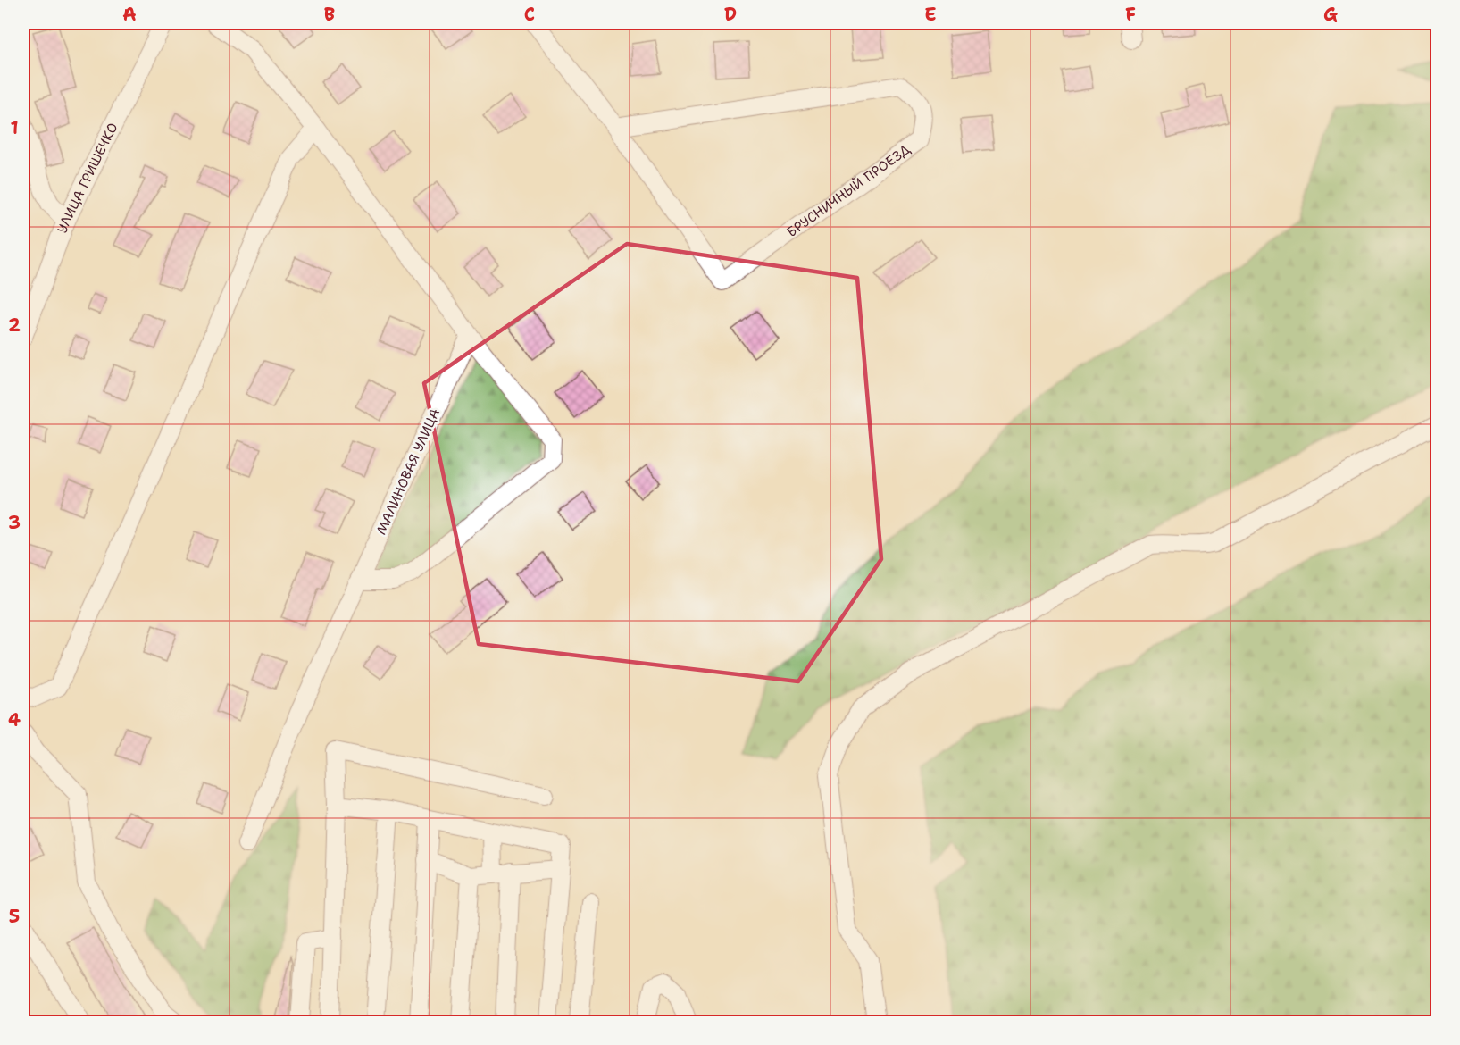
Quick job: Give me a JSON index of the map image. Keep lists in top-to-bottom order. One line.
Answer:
{"streets":{"street":["УЛИЦА ГРИШЕЧКО","БРУСНИЧНЫЙ ПРОЕЗД","МАЛИНОВАЯ УЛИЦА"]},"grid":{"columns":["A","B","C","D","E","F","G"],"rows":["1","2","3","4","5"]}}
